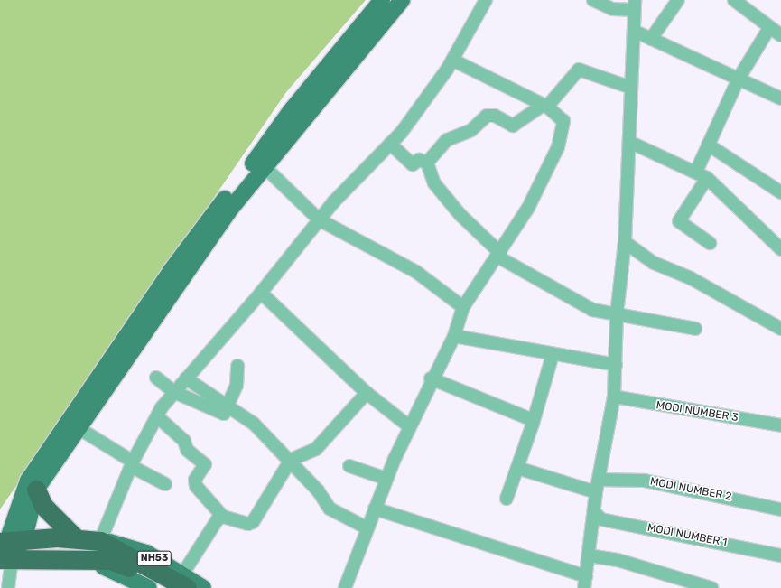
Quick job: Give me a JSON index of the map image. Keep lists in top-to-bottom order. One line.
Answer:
{"streets":{"highway":["NH53"],"street":["MODI NUMBER 3","MODI NUMBER 2","MODI NUMBER 1"]}}
